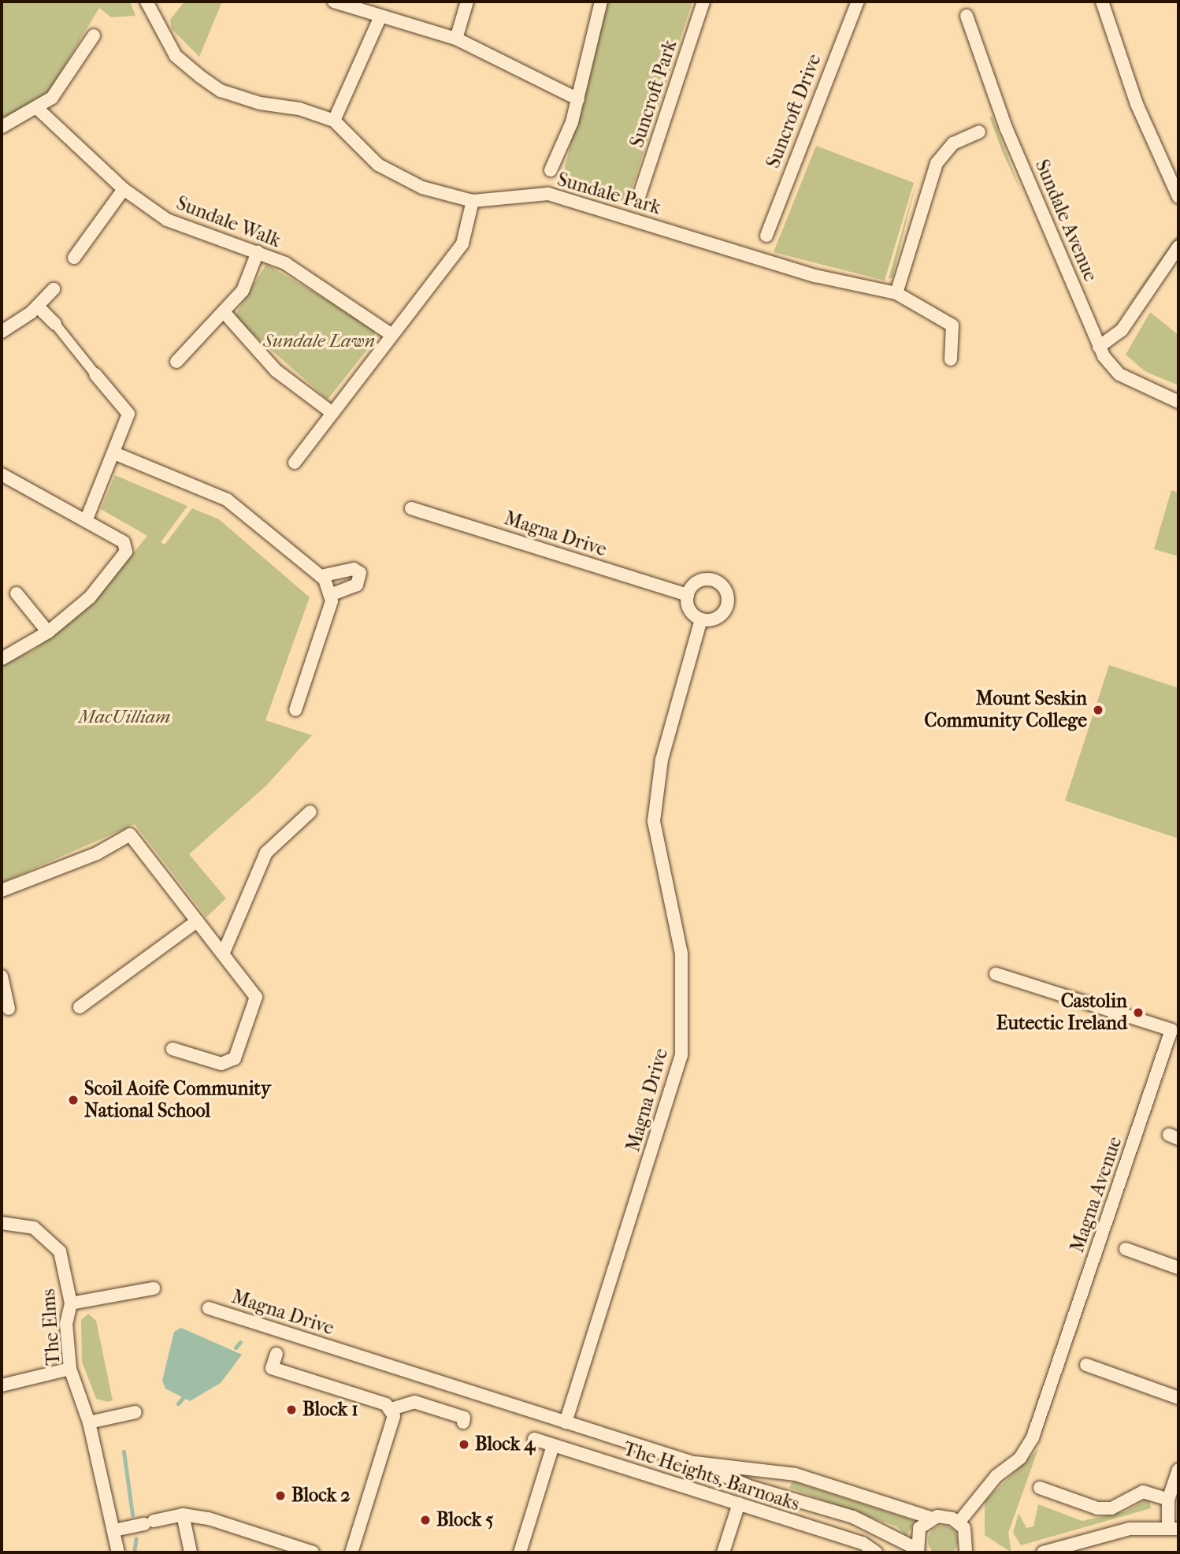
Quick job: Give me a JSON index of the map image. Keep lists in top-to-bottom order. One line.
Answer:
{"streets":{"street":["Suncroft Park","Suncroft Drive","Sundale Park","Sundale Avenue","Sundale Walk","Magna Drive","Magna Avenue","The Elms","The Heights, Barnoaks"]},"crossings":[["Magna Drive","Magna Avenue"]],"parks":["Sundale Lawn","MacUilliam"],"places":["Mount Seskin Community College","Castolin Eutectic Ireland","Scoil Aoife Community National School","Block 1","Block 4","Block 2","Block 5"]}
